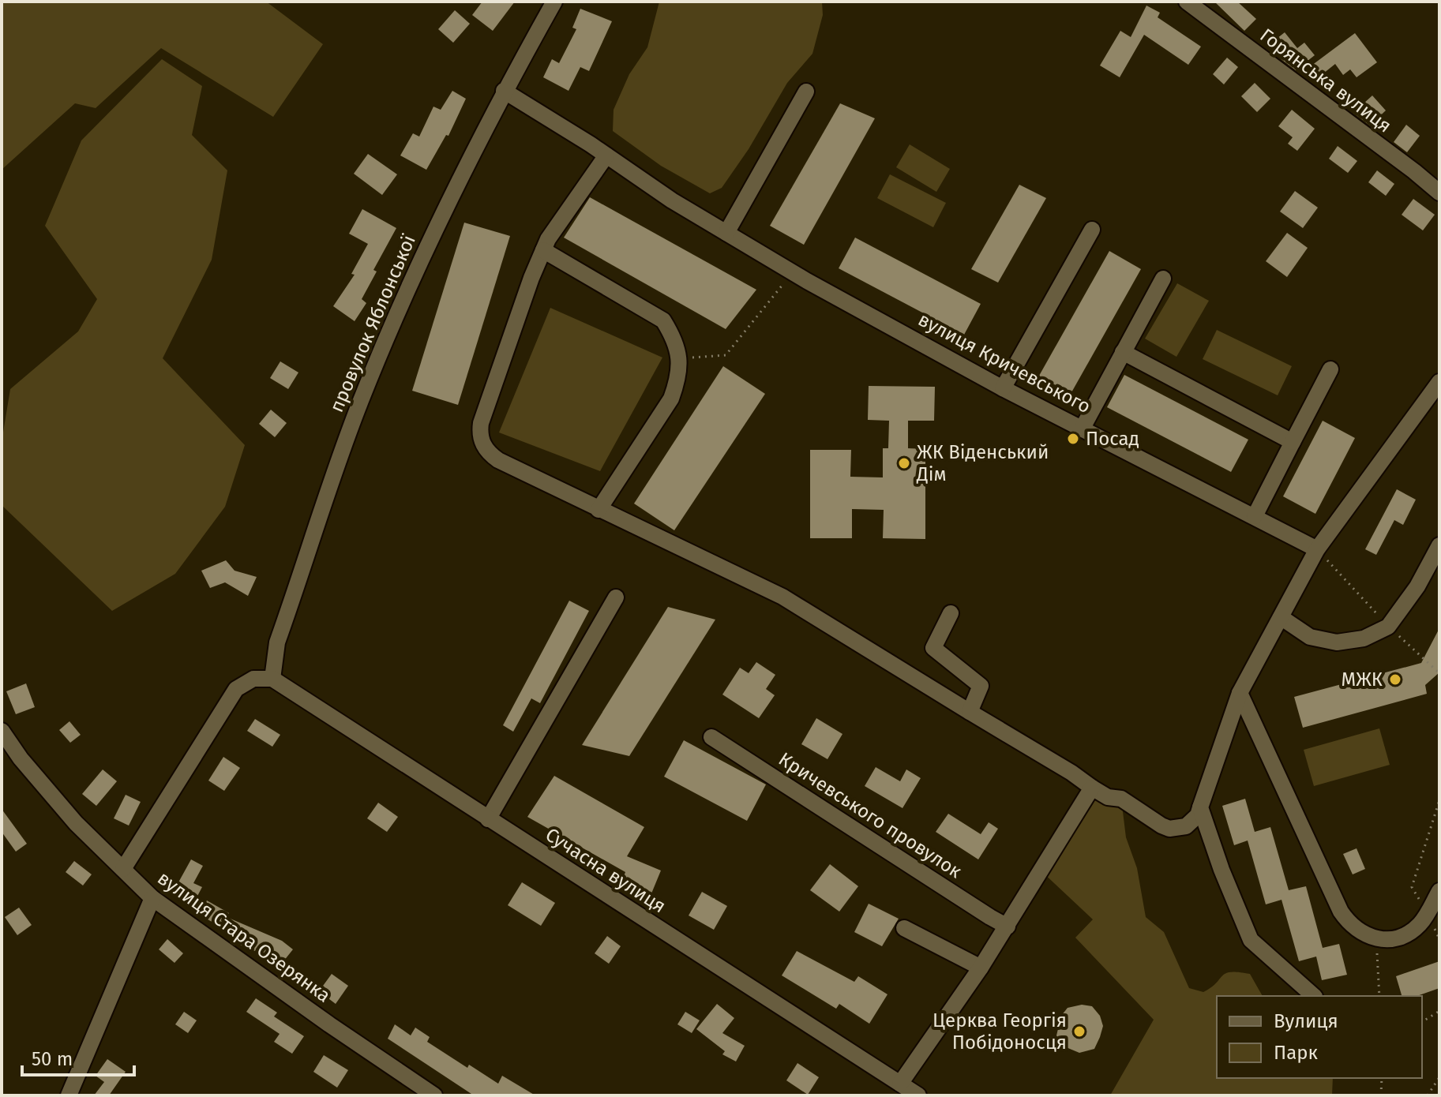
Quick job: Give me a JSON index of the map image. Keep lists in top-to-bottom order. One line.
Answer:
{"streets":{"street":["Горянська вулиця","провулок Яблонської","вулиця Кричевського","Кричевського провулок","Сучасна вулиця","вулиця Стара Озерянка"]},"crossings":[["провулок Яблонської","вулиця Кричевського"],["провулок Яблонської","Сучасна вулиця"]],"places":["Посад","ЖК Віденський Дім","МЖК","Церква Георгія Побідоносця"],"legend":["Вулиця","Парк"],"scale_bar":"50 m"}
